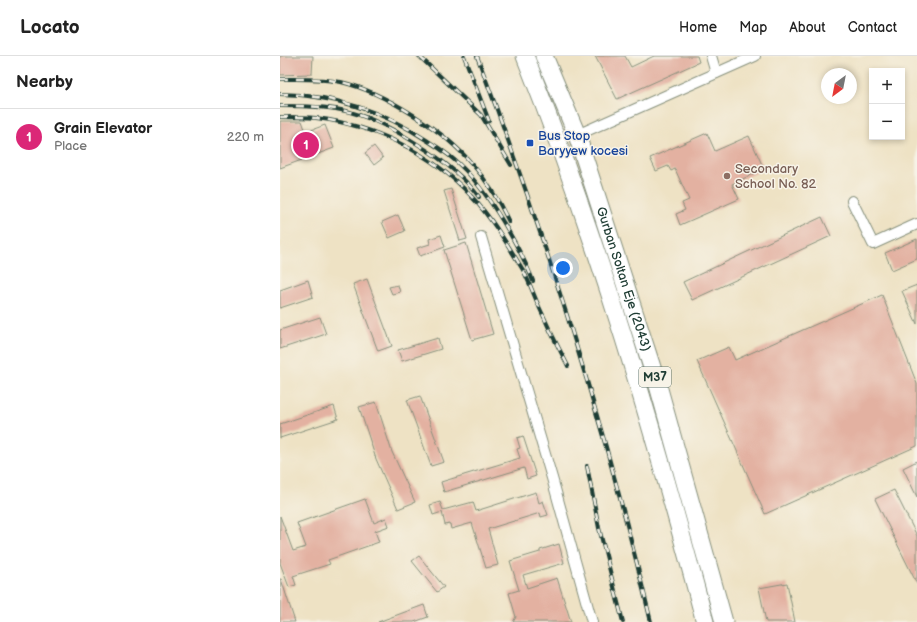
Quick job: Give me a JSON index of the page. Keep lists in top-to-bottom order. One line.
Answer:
{"streets":{"highway":["Gurban Soltan Eje (2043)","M37"]},"places":{"transit":["Bus Stop Baryyew kocesi"],"other":["Secondary School No. 82"]},"north":"bottom left","page":{"header":"Locato","nav":["Home","Map","About","Contact"],"heading":"Nearby","map_buttons":["+","−"],"list":[{"mark":"1","name":"Grain Elevator","note":"Place","value":"220 m"}],"pins":"1"}}
